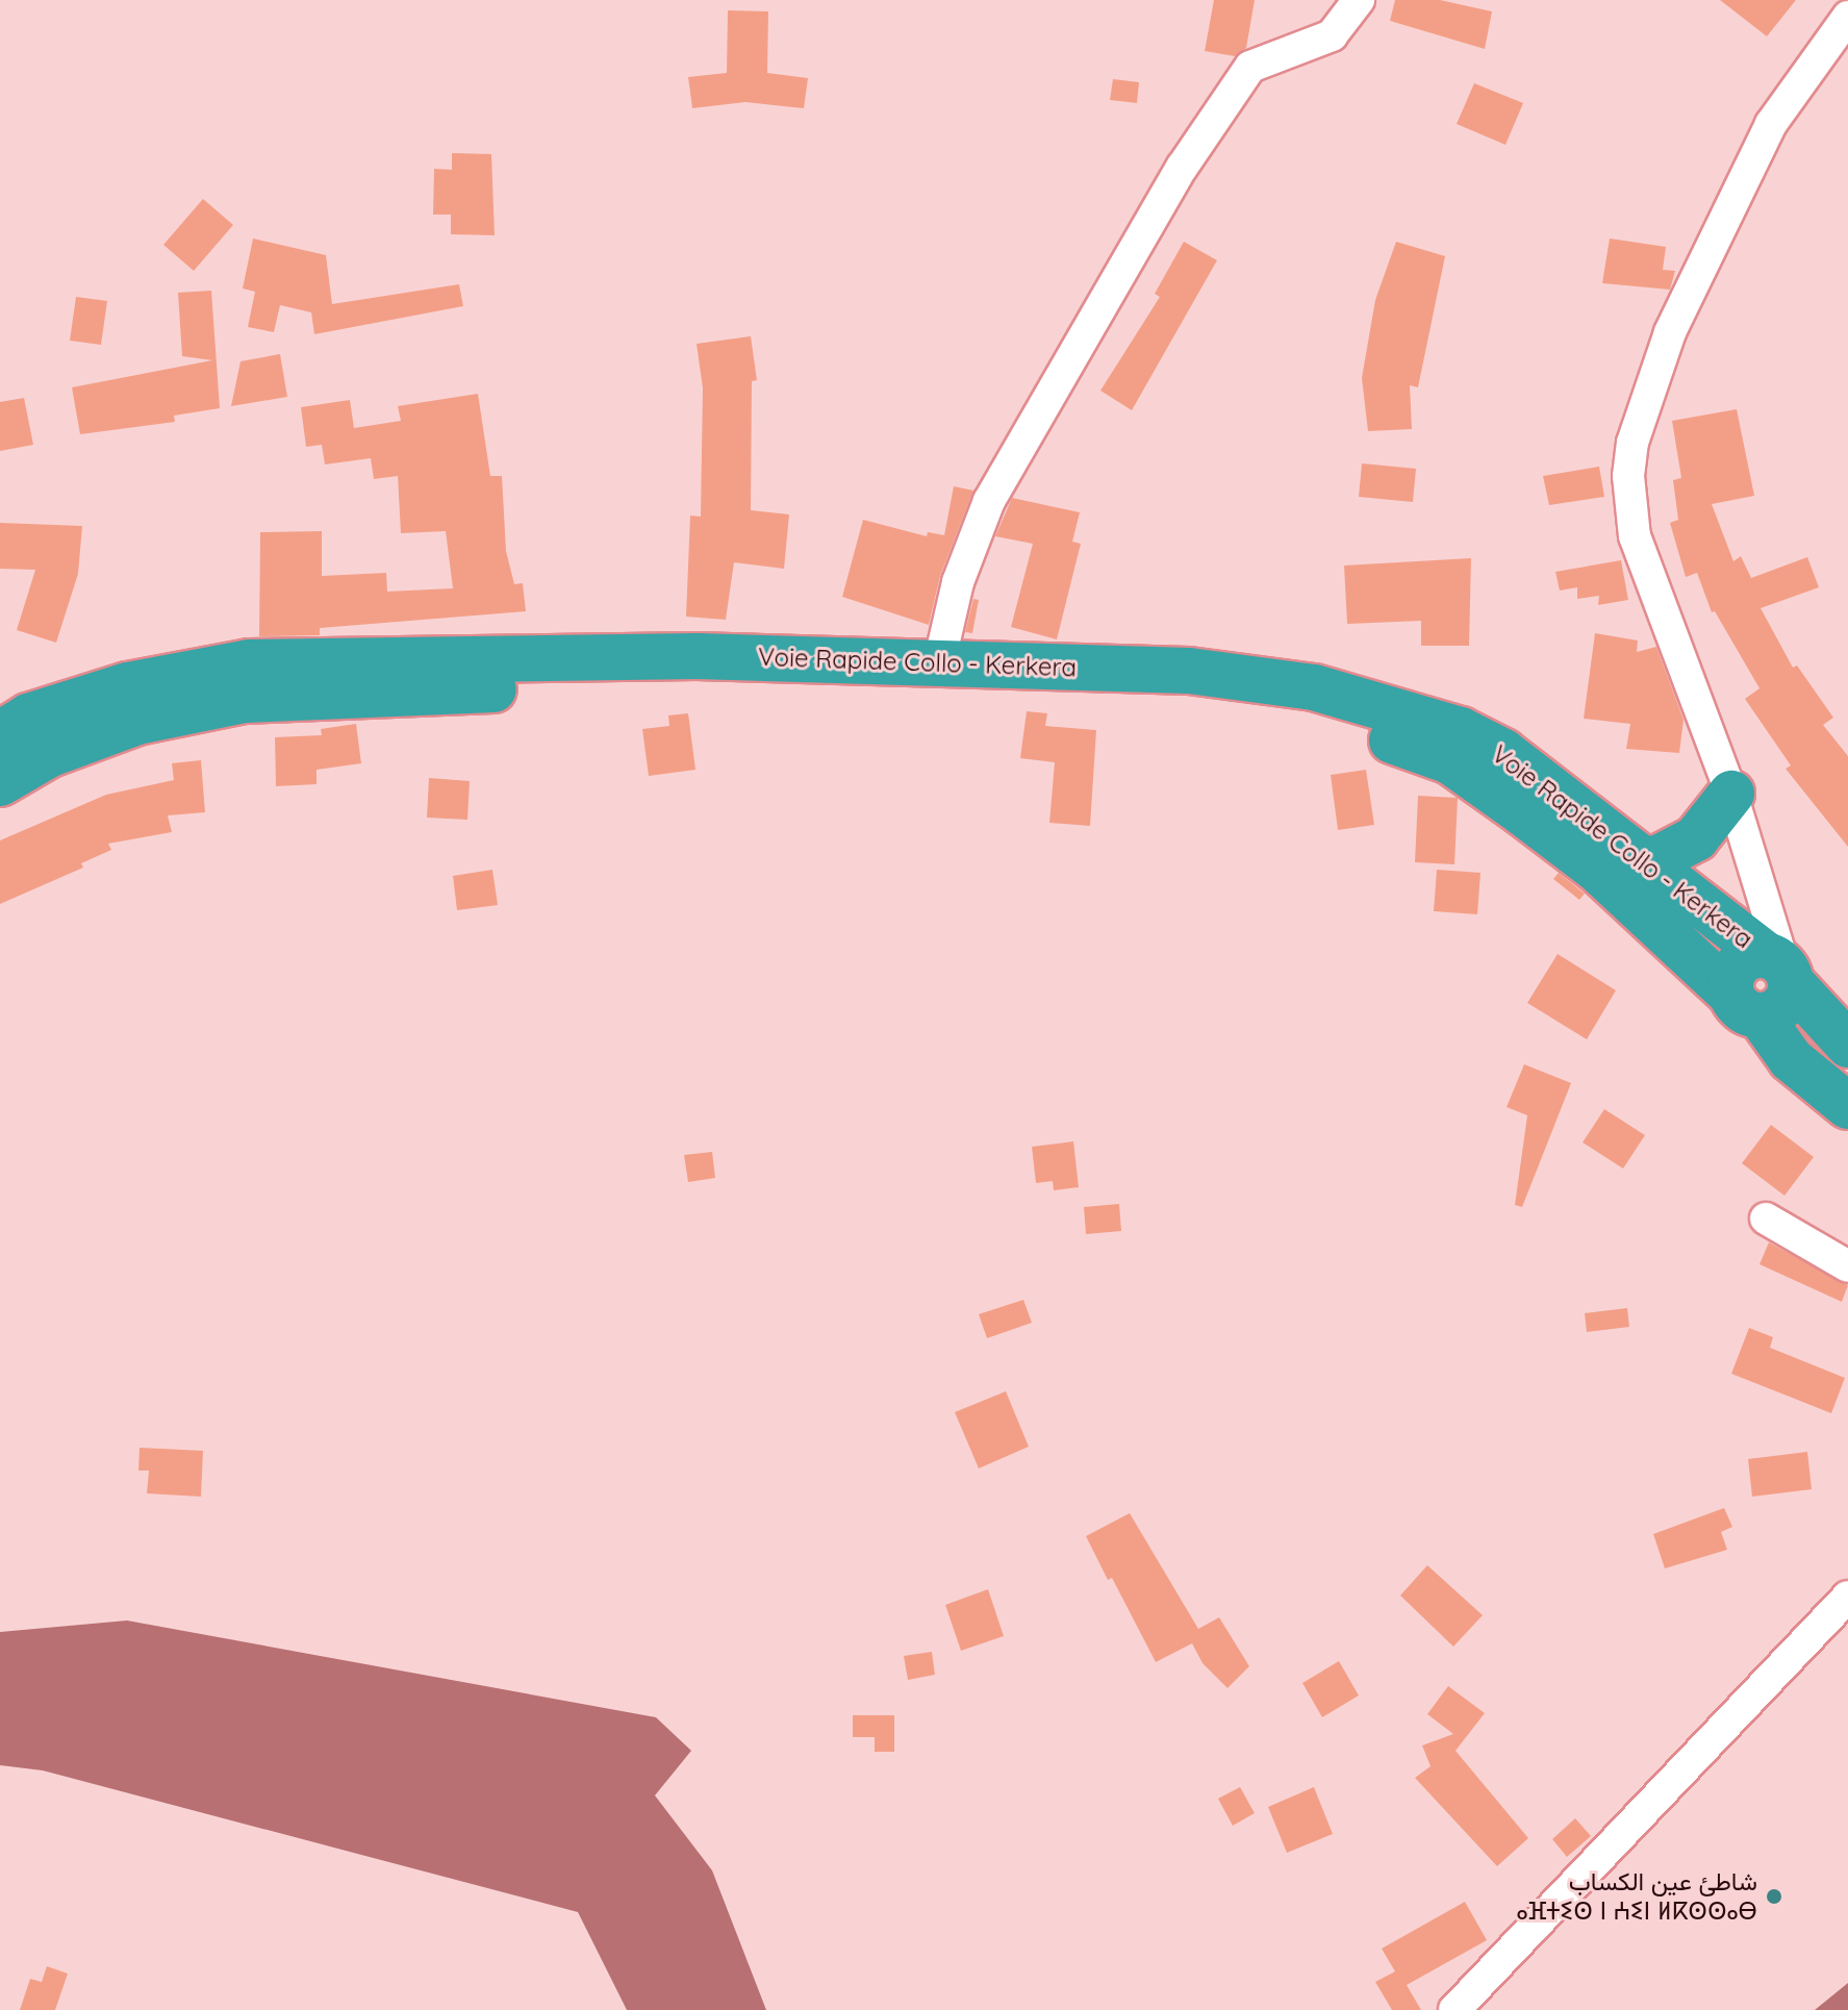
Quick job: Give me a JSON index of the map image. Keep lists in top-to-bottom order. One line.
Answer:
{"streets":{"highway":["Voie Rapide Collo - Kerkera"]},"places":["شاطئ عين الكساب ⴰⴼⵜⵉⵙ ⵏ ⵄⵉⵏ ⵍⴽⵙⵙⴰⴱ"]}
